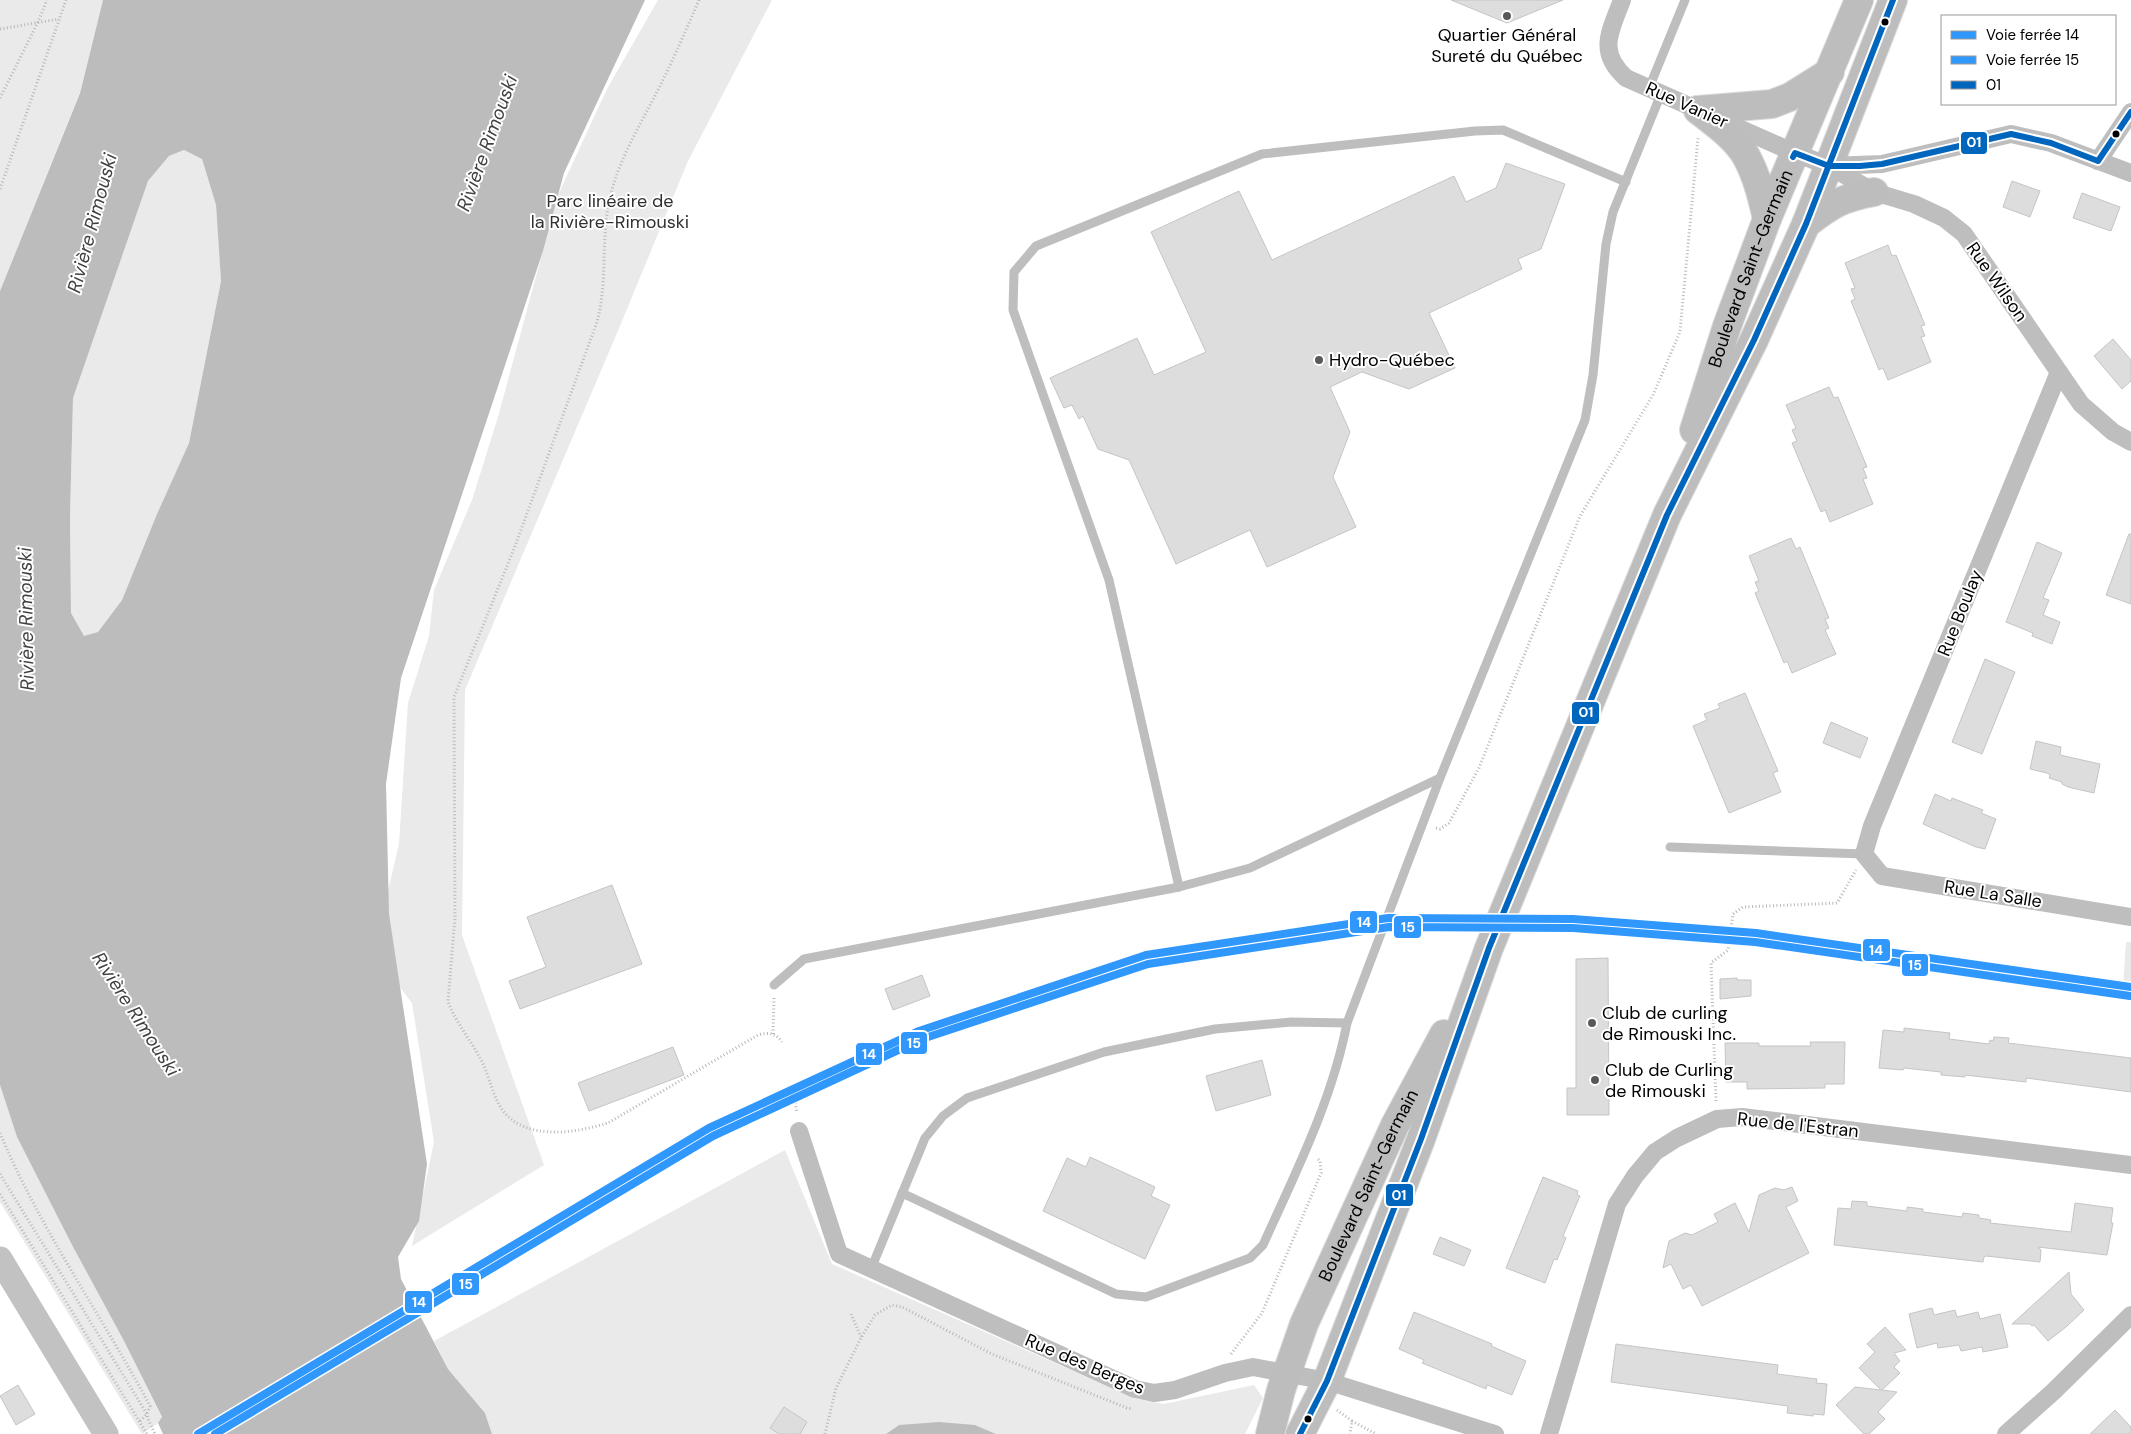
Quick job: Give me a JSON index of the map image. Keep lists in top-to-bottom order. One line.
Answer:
{"streets":{"main road":["Boulevard Saint-Germain"],"street":["Rue Vanier","Rue Wilson","Rue Boulay","Rue La Salle","Rue de l'Estran","Rue des Berges"]},"crossings":[["Rue Vanier","Boulevard Saint-Germain"],["Rue Vanier","Rue Wilson"],["Boulevard Saint-Germain","Rue Wilson"],["Boulevard Saint-Germain","Rue des Berges"],["Rue Wilson","Rue Boulay"],["Rue Boulay","Rue La Salle"]],"water":["Rivière Rimouski"],"parks":["Parc linéaire de la Rivière-Rimouski"],"places":["Quartier Général Sureté du Québec","Hydro-Québec","Club de curling de Rimouski Inc.","Club de Curling de Rimouski"],"lines":["transit line 01","rail line 14","rail line 15"],"legend":["Voie ferrée 14","Voie ferrée 15","01"]}
